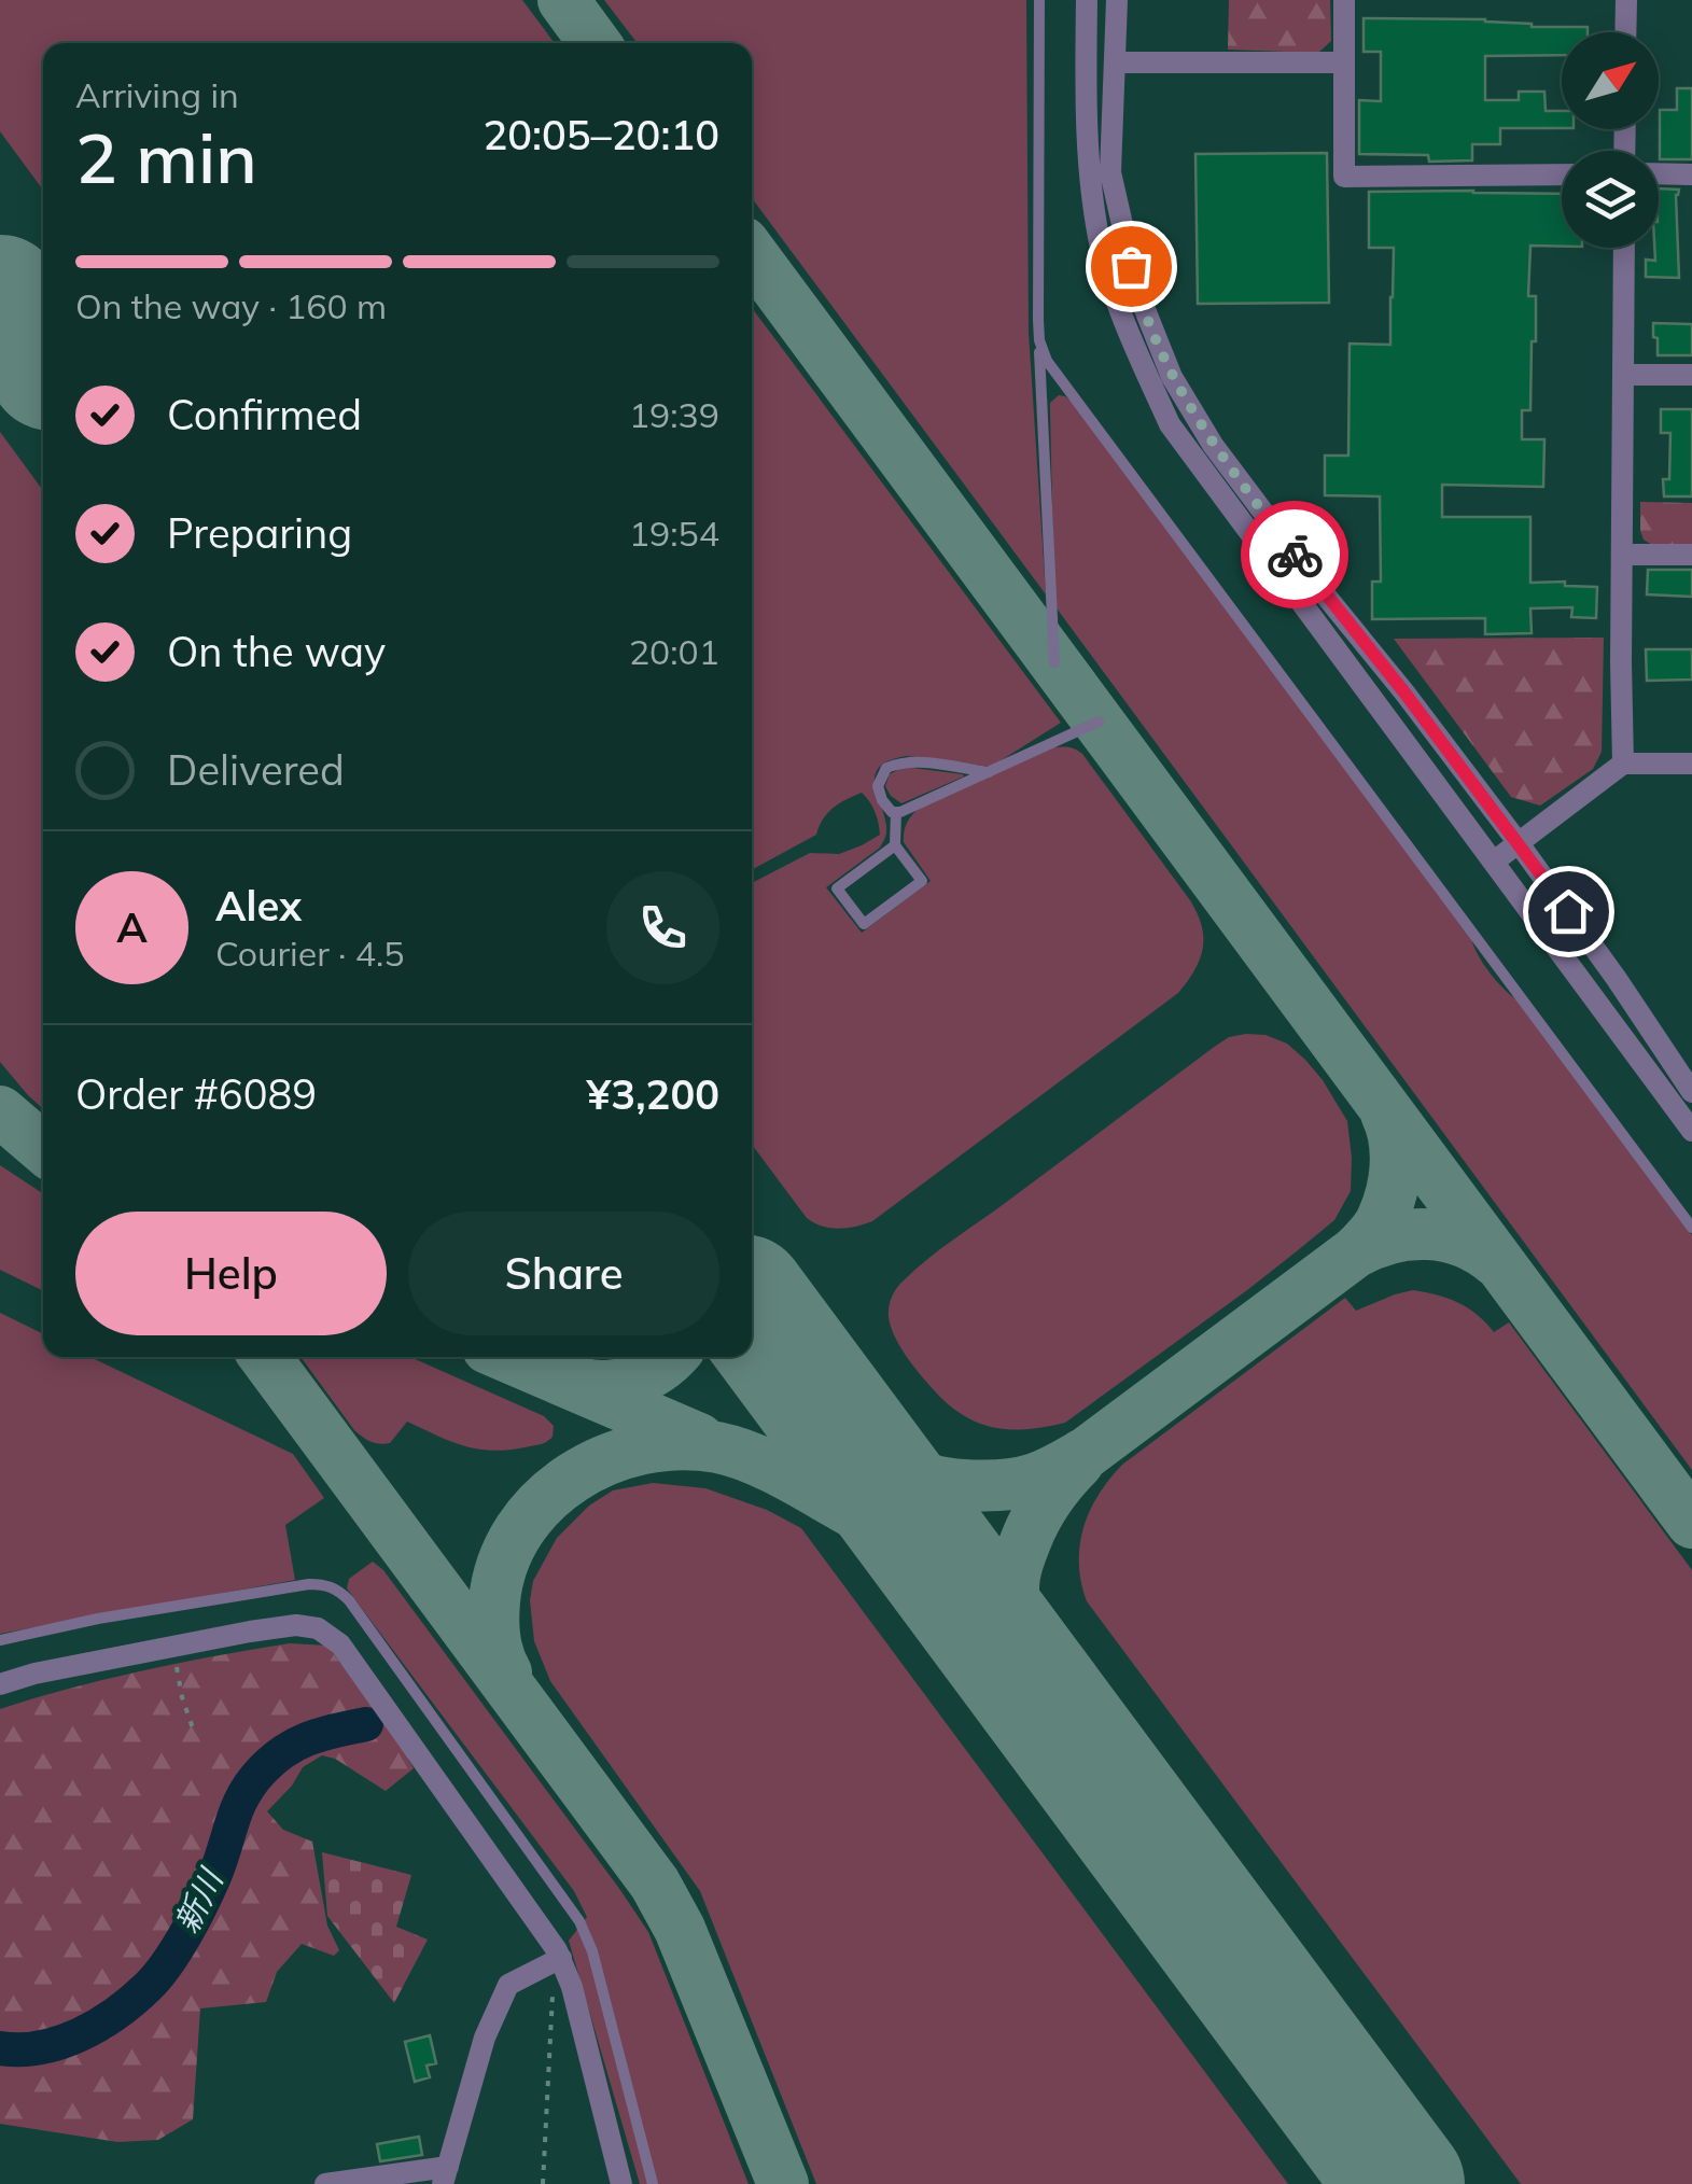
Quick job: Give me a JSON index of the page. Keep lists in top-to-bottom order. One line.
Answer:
{"water":["新川"],"north":"top right","page":{"heading":["2 min","Arriving in","20:05–20:10"],"panel":["Alex","Courier · 4.5","Order #6089","¥3,200"],"bar":"On the way · 160 m","list":[["Confirmed","19:39"],["Preparing","19:54"],["On the way","20:01"],"Delivered"],"round":"A","buttons":["Help","Share"]}}
